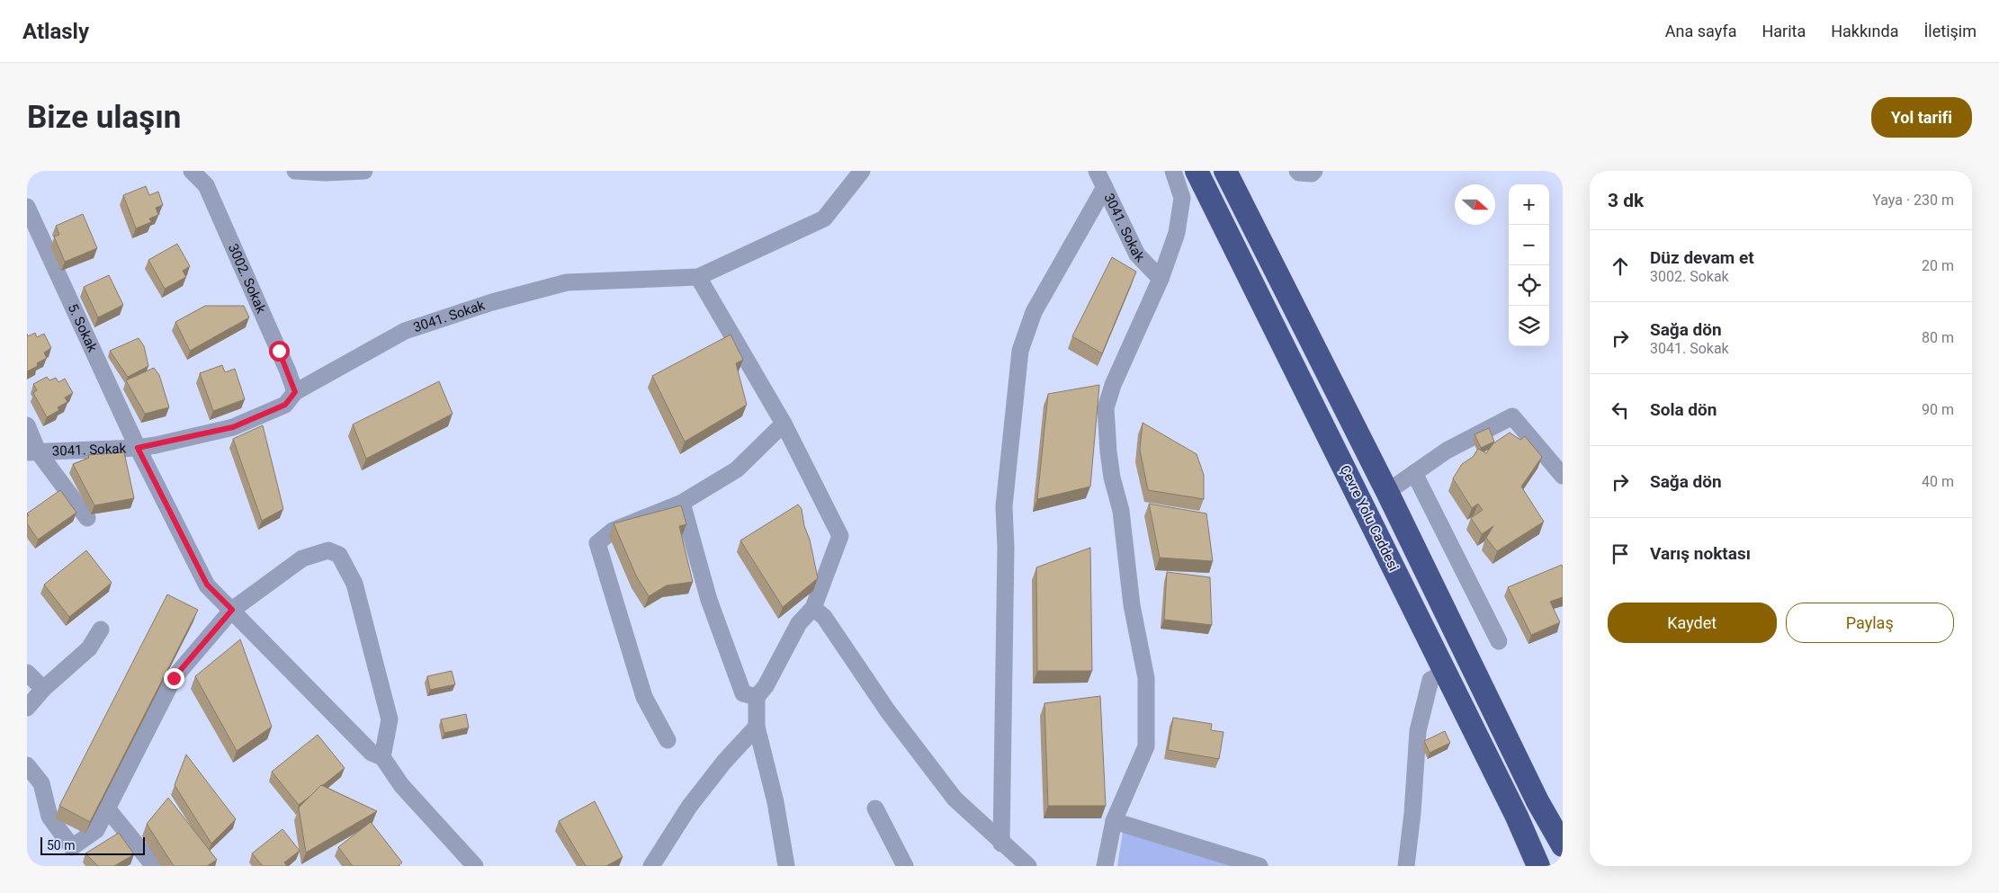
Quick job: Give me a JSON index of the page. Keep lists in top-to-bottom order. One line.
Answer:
{"streets":{"highway":["Çevre Yolu Caddesi"],"street":["3041. Sokak","3002. Sokak","5. Sokak"]},"crossings":[["3041. Sokak","3002. Sokak"],["3041. Sokak","5. Sokak"]],"scale_bar":"50 m","north":"right","page":{"header":"Atlasly","nav":["Ana sayfa","Harita","Hakkında","İletişim"],"buttons":["Yol tarifi",["Kaydet","Paylaş"]],"title":"Bize ulaşın","heading":["3 dk","Yaya · 230 m"],"map_buttons":["+","−"],"list":[["Düz devam et","3002. Sokak","20 m"],["Sağa dön","3041. Sokak","80 m"],["Sola dön","90 m"],["Sağa dön","40 m"],"Varış noktası"],"scale":"50 m"}}
